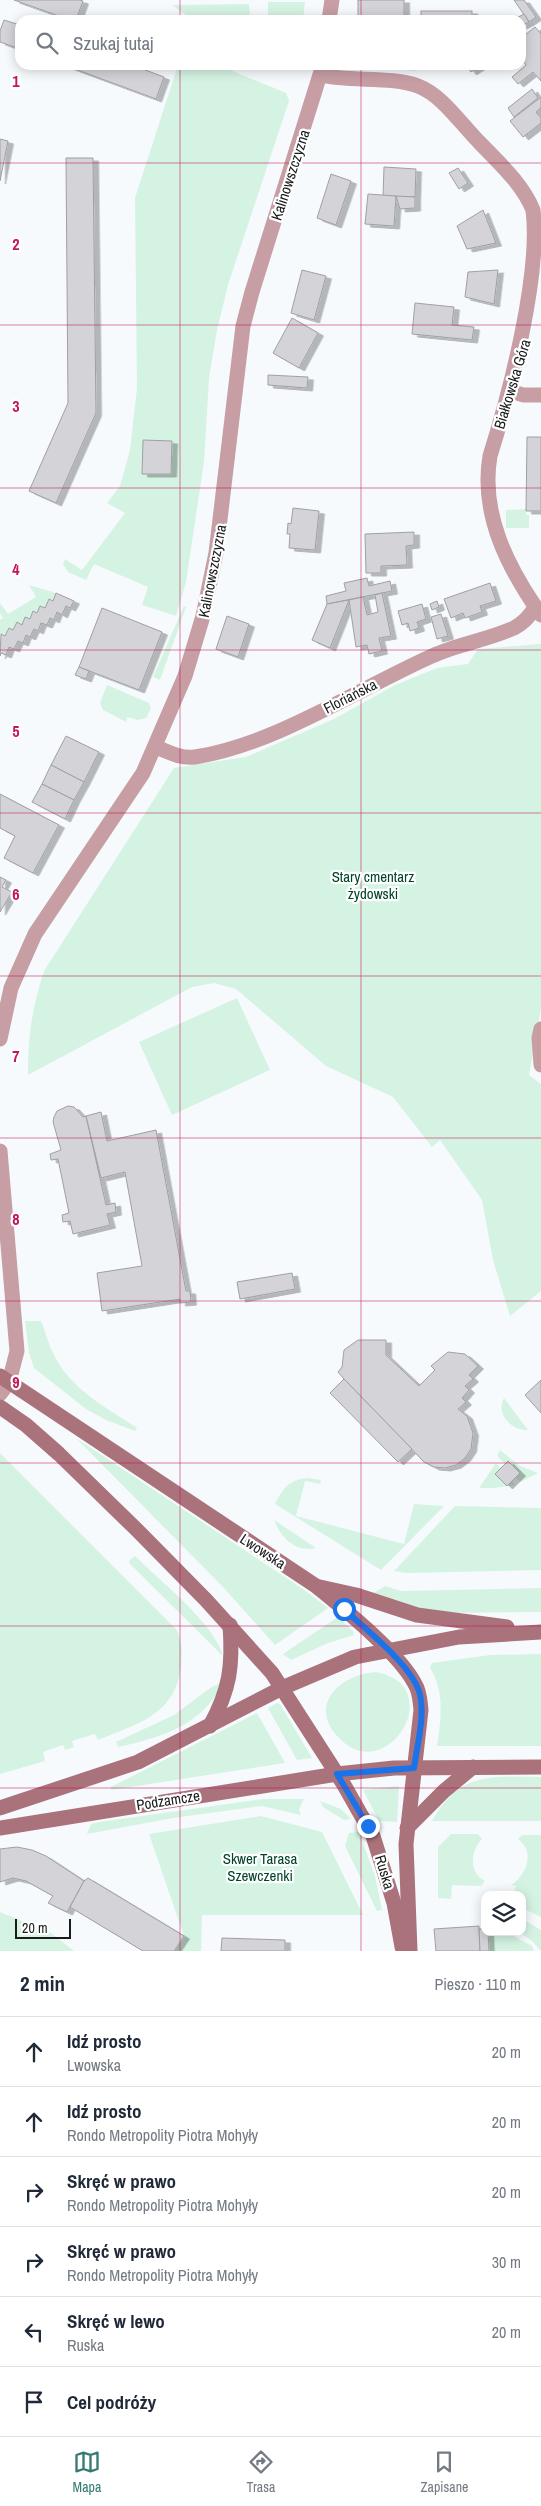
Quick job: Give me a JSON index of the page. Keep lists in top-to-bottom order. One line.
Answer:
{"streets":{"main road":["Lwowska","Podzamcze","Ruska"],"street":["Kalinowszczyzna","Białkowska Góra","Floriańska"]},"crossings":[["Kalinowszczyzna","Białkowska Góra"],["Kalinowszczyzna","Floriańska"],["Białkowska Góra","Floriańska"],["Lwowska","Podzamcze"],["Lwowska","Ruska"],["Podzamcze","Ruska"]],"parks":["Stary cmentarz żydowski","Skwer Tarasa Szewczenki"],"scale_bar":"20 m","page":{"search":"Szukaj tutaj","scale":"20 m","heading":["2 min","Pieszo · 110 m"],"list":[["Idź prosto","Lwowska","20 m"],["Idź prosto","Rondo Metropolity Piotra Mohyły","20 m"],["Skręć w prawo","Rondo Metropolity Piotra Mohyły","20 m"],["Skręć w prawo","Rondo Metropolity Piotra Mohyły","30 m"],["Skręć w lewo","Ruska","20 m"],"Cel podróży"],"nav":["Mapa","Trasa","Zapisane"]},"grid":{"rows":["1","2","3","4","5","6","7","8","9"]}}
